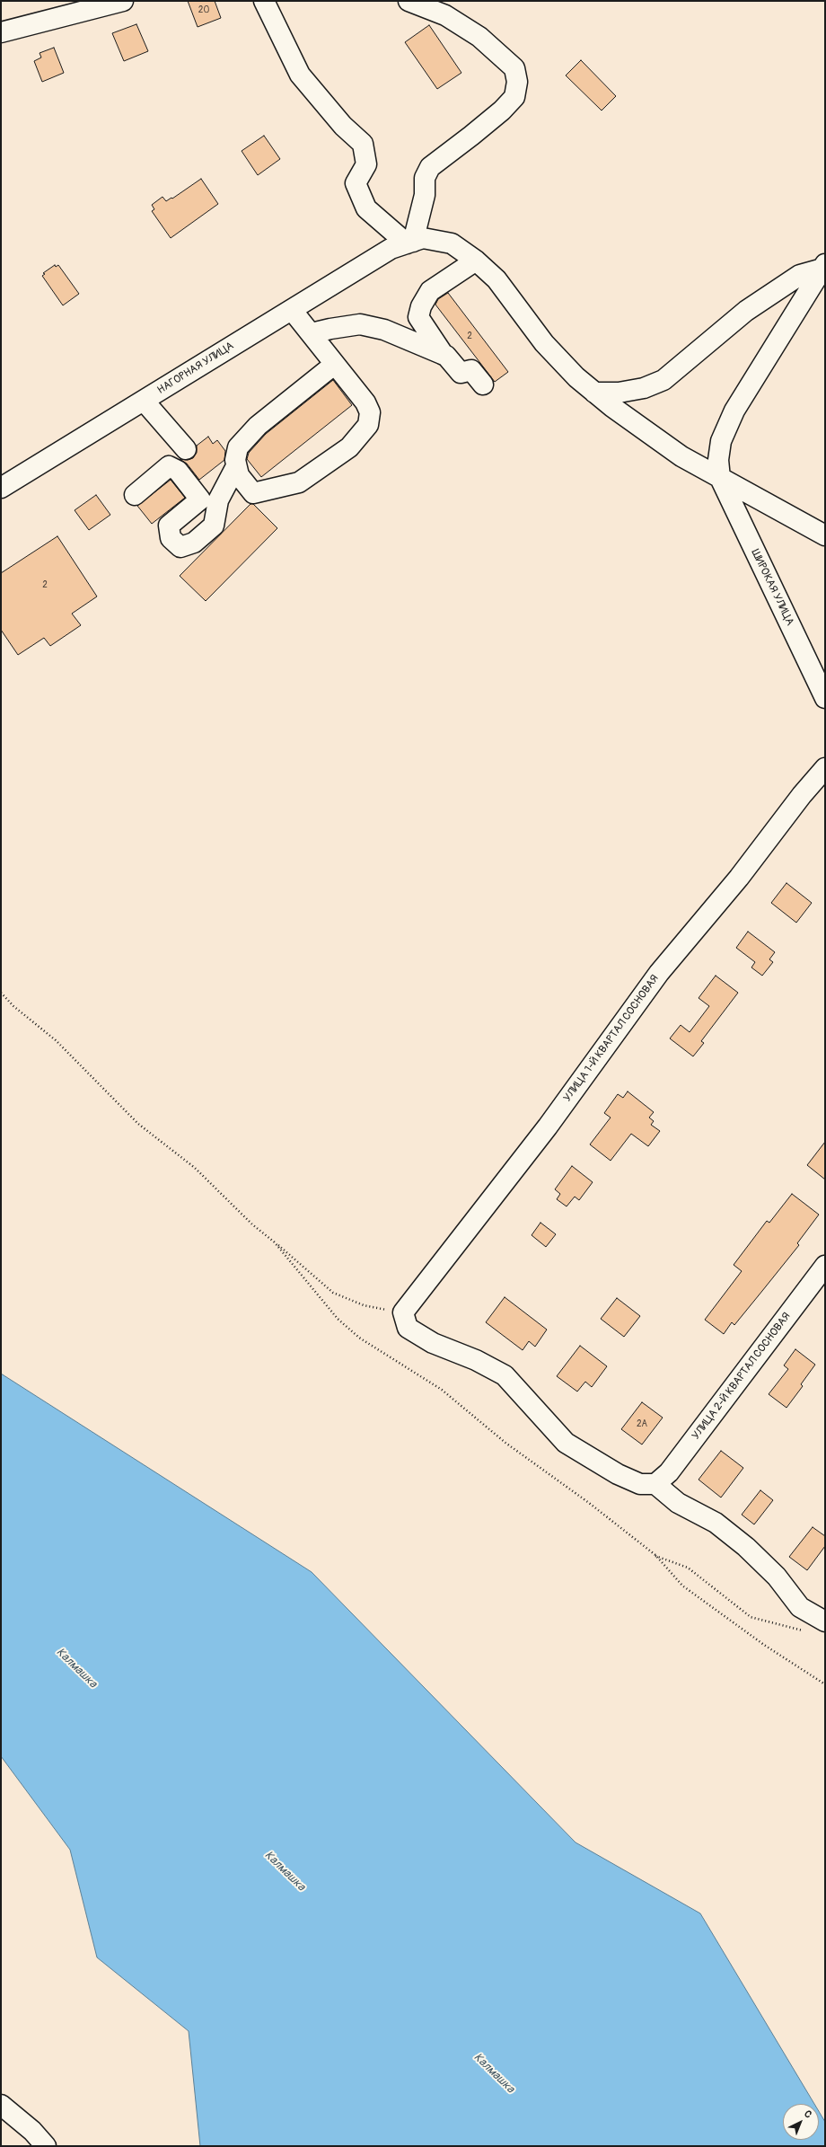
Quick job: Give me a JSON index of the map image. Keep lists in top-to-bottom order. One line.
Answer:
{"streets":{"street":["НАГОРНАЯ УЛИЦА","ШИРОКАЯ УЛИЦА","УЛИЦА 1-Й КВАРТАЛ СОСНОВАЯ","УЛИЦА 2-Й КВАРТАЛ СОСНОВАЯ"]},"water":["Калмашка"],"house_numbers":["20","2","2","2А"],"north":"top right"}
